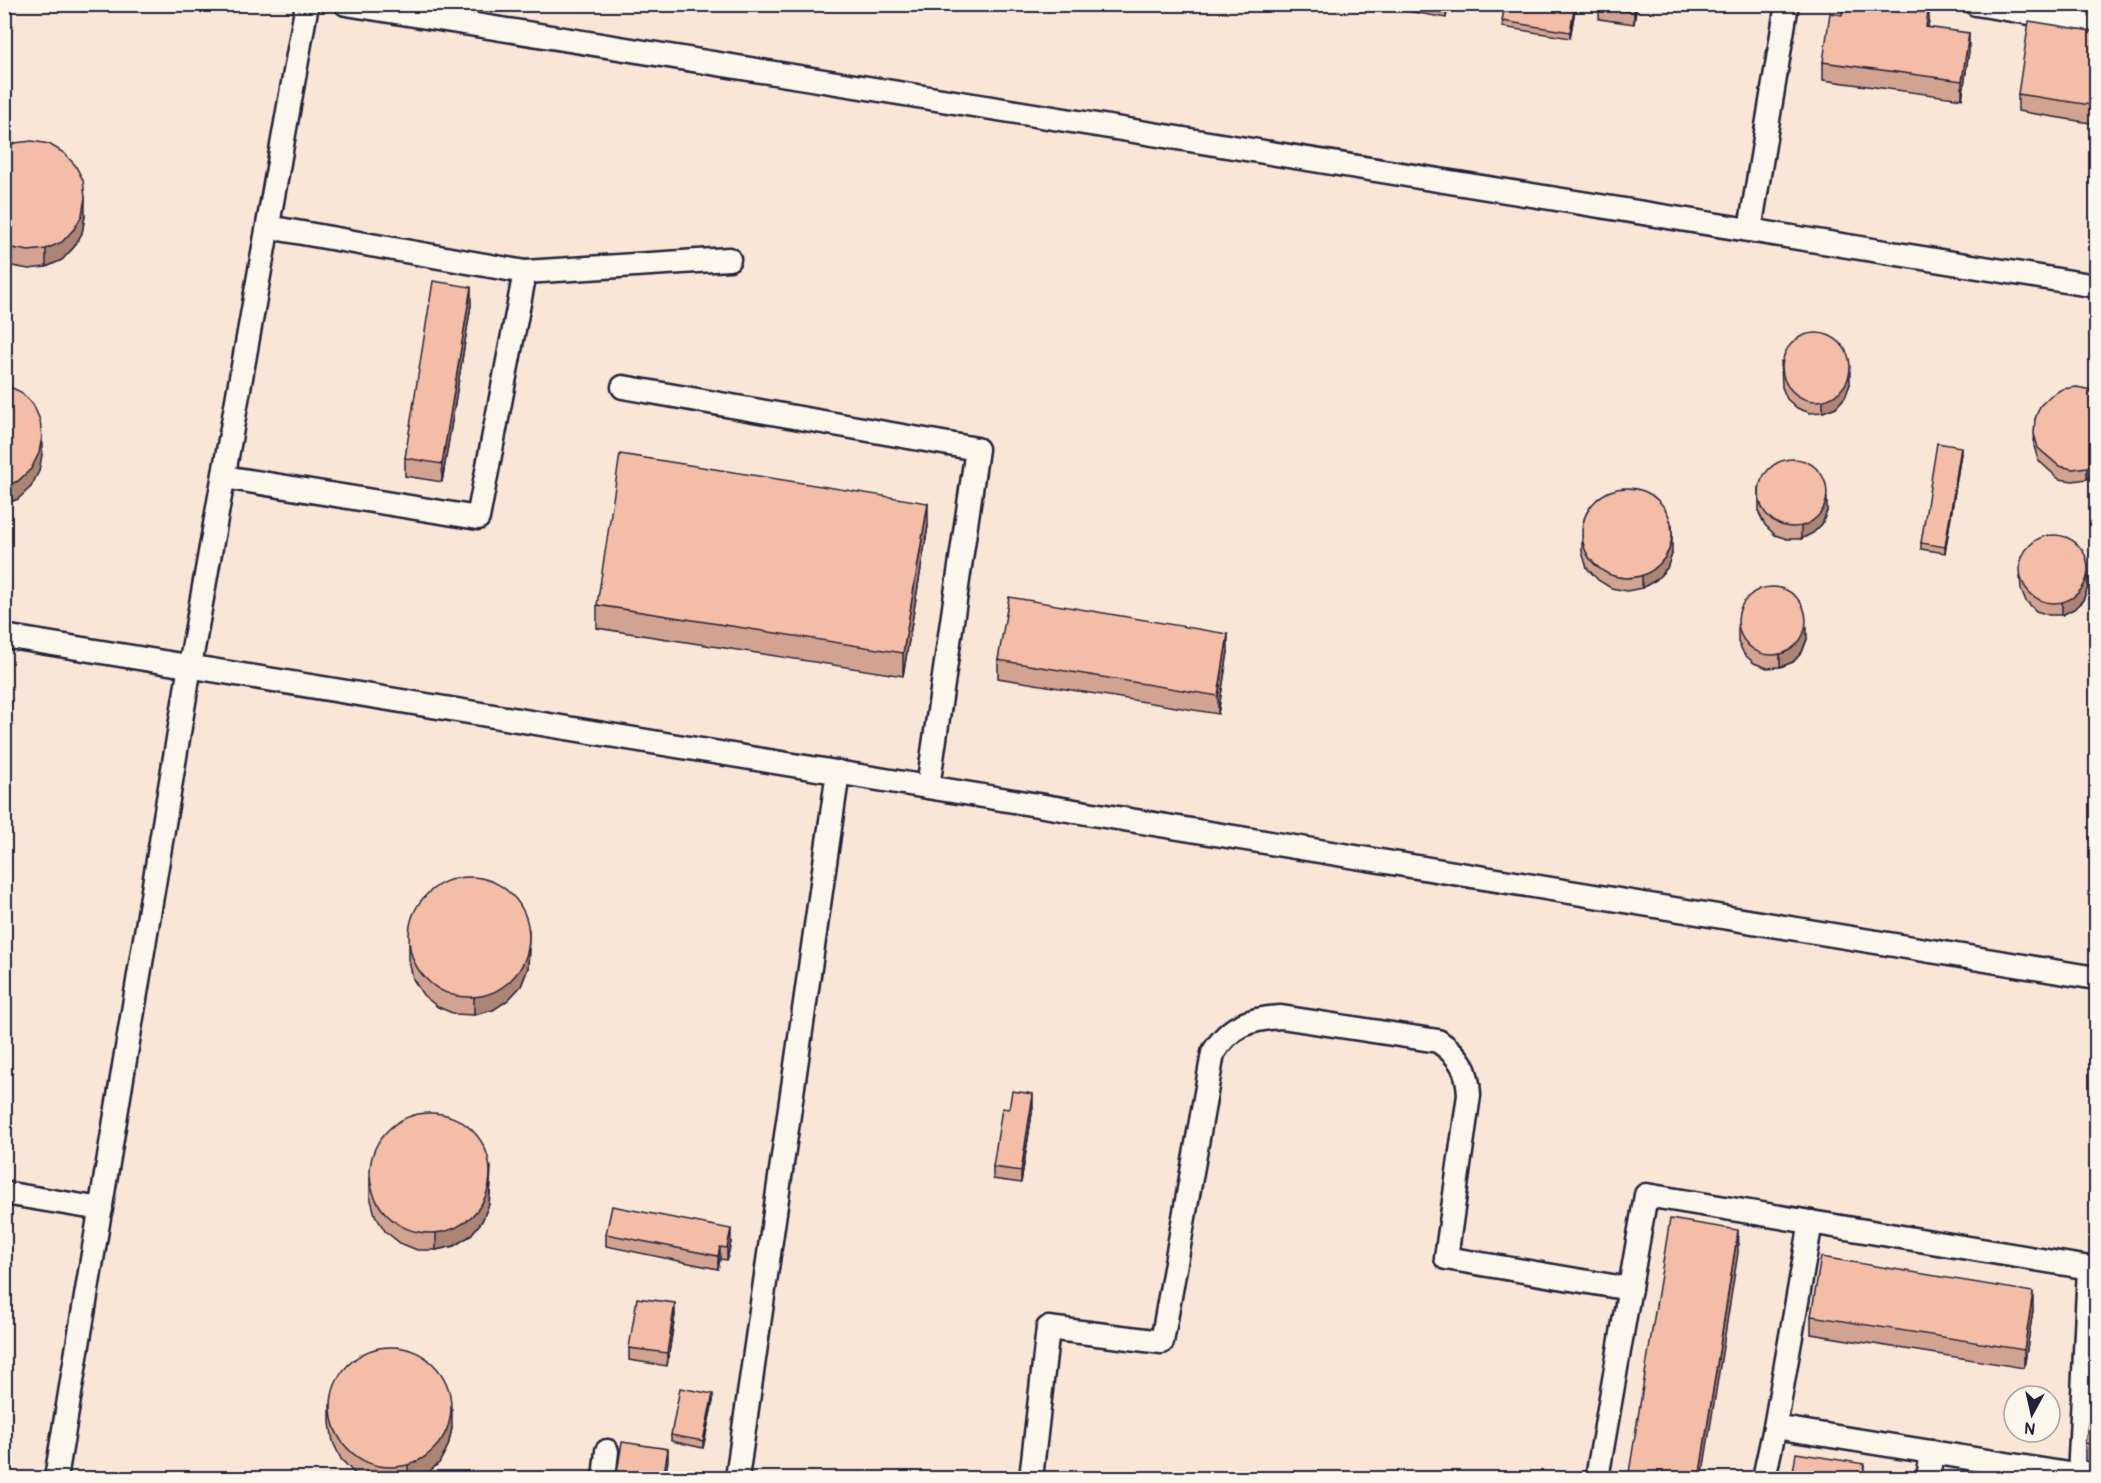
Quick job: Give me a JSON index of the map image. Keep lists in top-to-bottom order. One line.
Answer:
{"north":"bottom"}
